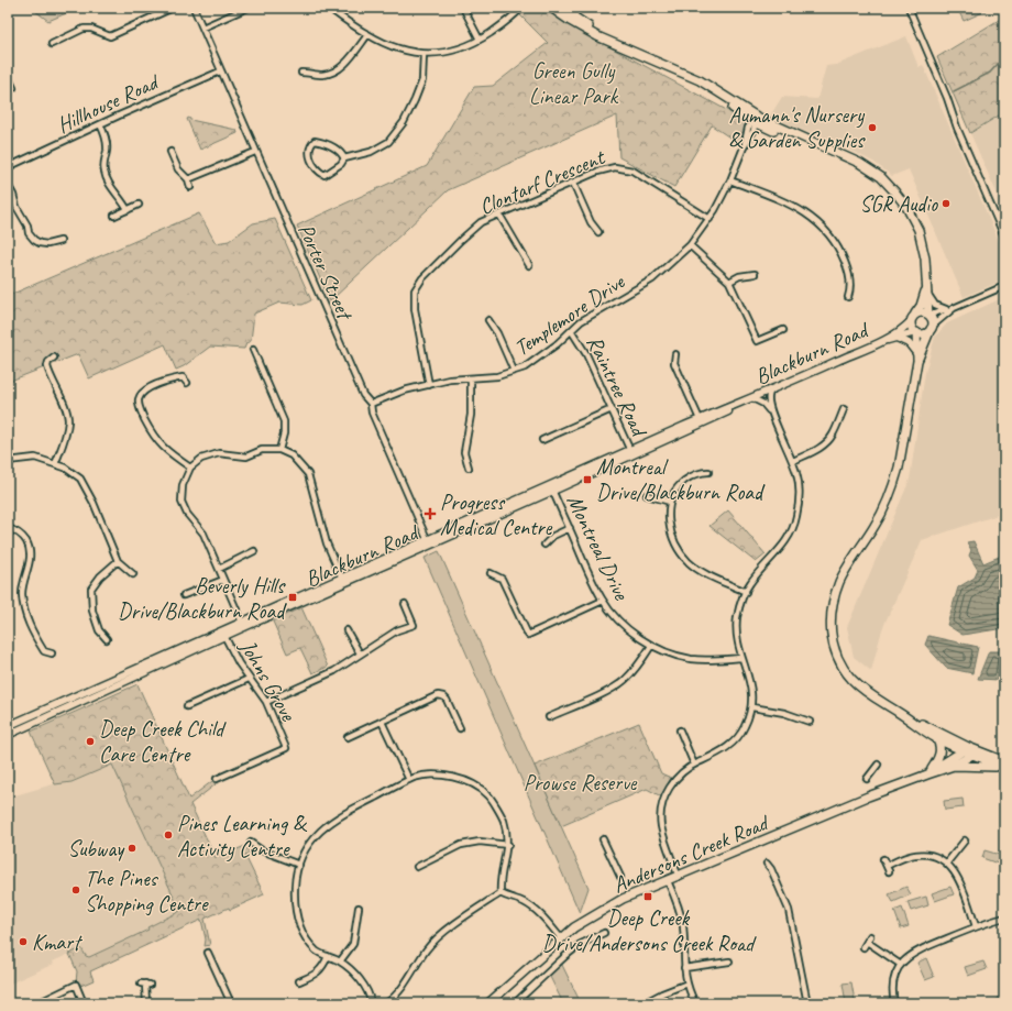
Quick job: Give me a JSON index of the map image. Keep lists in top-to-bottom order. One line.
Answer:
{"streets":{"main road":["Blackburn Road","Andersons Creek Road"],"street":["Hillhouse Road","Clontarf Crescent","Porter Street","Templemore Drive","Raintree Road","Montreal Drive","Johns Grove"]},"crossings":[["Hillhouse Road","Porter Street"],["Clontarf Crescent","Templemore Drive"],["Porter Street","Templemore Drive"],["Porter Street","Blackburn Road"],["Templemore Drive","Raintree Road"],["Blackburn Road","Raintree Road"],["Blackburn Road","Montreal Drive"],["Blackburn Road","Johns Grove"]],"parks":["Green Gully Linear Park","Prowse Reserve"],"places":{"other":["Aumann's Nursery & Garden Supplies","SGR Audio","Deep Creek Child Care Centre","Pines Learning & Activity Centre","Subway","The Pines Shopping Centre","Kmart"],"transit":["Montreal Drive/Blackburn Road","Beverly Hills Drive/Blackburn Road","Deep Creek Drive/Andersons Creek Road"],"health":["Progress Medical Centre"]}}
